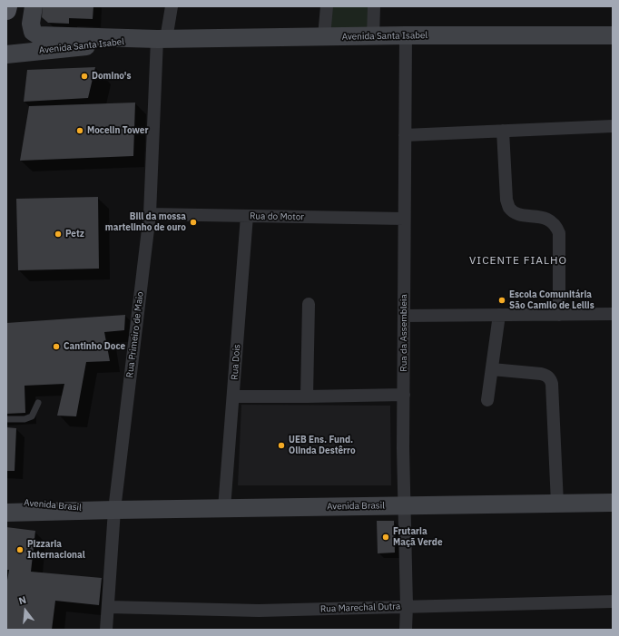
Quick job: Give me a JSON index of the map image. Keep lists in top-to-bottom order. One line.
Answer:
{"streets":{"street":["Avenida Santa Isabel","Rua do Motor","Rua da Assembleia","Rua Primeiro de Maio","Rua Dois","Avenida Brasil","Rua Marechal Dutra"]},"crossings":[["Avenida Santa Isabel","Rua da Assembleia"],["Avenida Santa Isabel","Rua Primeiro de Maio"],["Rua do Motor","Rua da Assembleia"],["Rua do Motor","Rua Primeiro de Maio"],["Rua do Motor","Rua Dois"],["Rua da Assembleia","Avenida Brasil"],["Rua da Assembleia","Rua Marechal Dutra"],["Rua Primeiro de Maio","Avenida Brasil"],["Rua Primeiro de Maio","Rua Marechal Dutra"],["Rua Dois","Avenida Brasil"]],"districts":["VICENTE FIALHO"],"places":["Domino's","Mocelin Tower","Bill da mossa martelinho de ouro","Petz","Escola Comunitária São Camilo de Lellis","Cantinho Doce","UEB Ens. Fund. Olinda Destêrro","Frutaria Maçã Verde","Pizzaria Internacional"],"north":"top"}
